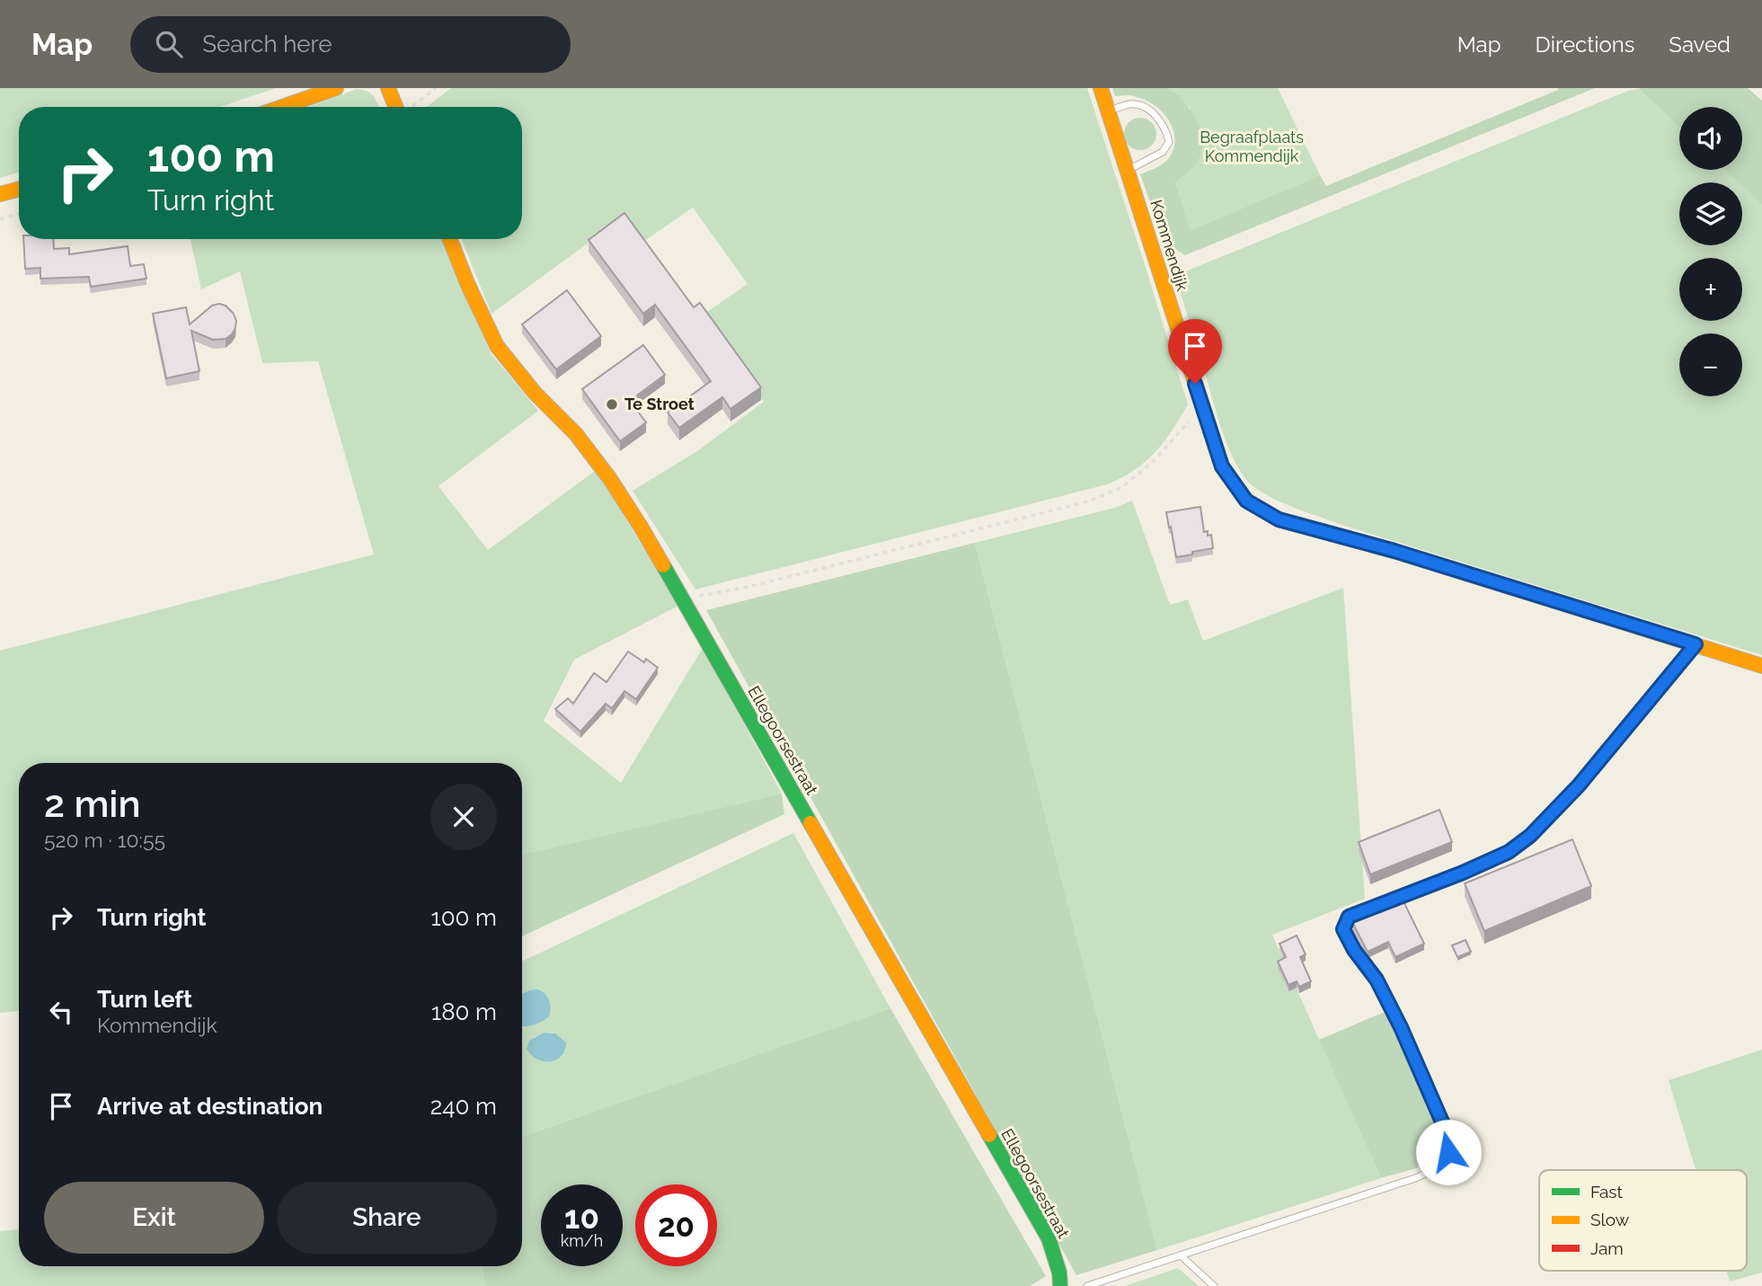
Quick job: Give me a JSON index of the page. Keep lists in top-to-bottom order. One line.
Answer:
{"streets":{"street":["Kommendijk","Ellegoorsestraat"]},"parks":["Begraafplaats Kommendijk"],"places":["Te Stroet"],"legend":["Fast","Slow","Jam"],"page":{"header":"Map","search":"Search here","nav":["Map","Directions","Saved"],"map_buttons":["+","−"],"turn":["100 m","Turn right"],"heading":["2 min","520 m · 10:55"],"list":[{"name":"Turn right","value":"100 m"},{"name":"Turn left","note":"Kommendijk","value":"180 m"},{"name":"Arrive at destination","value":"240 m"}],"buttons":["Exit","Share"],"speed":"10 km/h","limit":"20"}}
